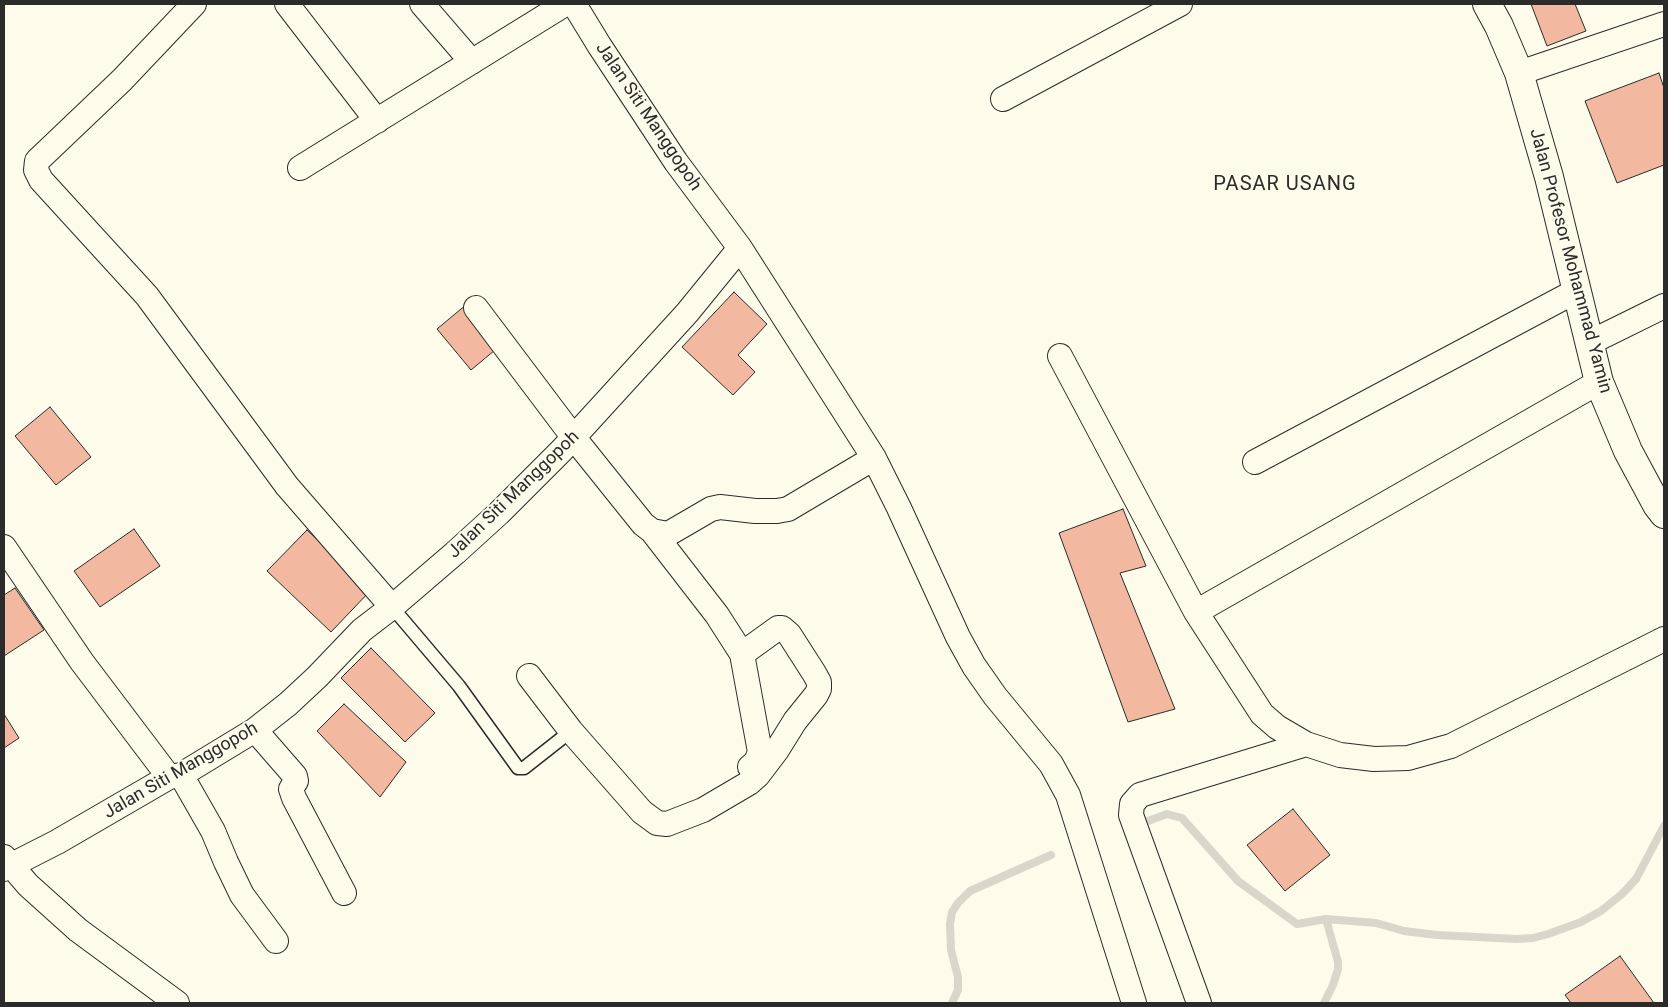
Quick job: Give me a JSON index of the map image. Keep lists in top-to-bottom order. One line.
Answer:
{"streets":{"highway":["Jalan Profesor Mohammad Yamin"],"street":["Jalan Siti Manggopoh"]},"districts":["PASAR USANG"]}
